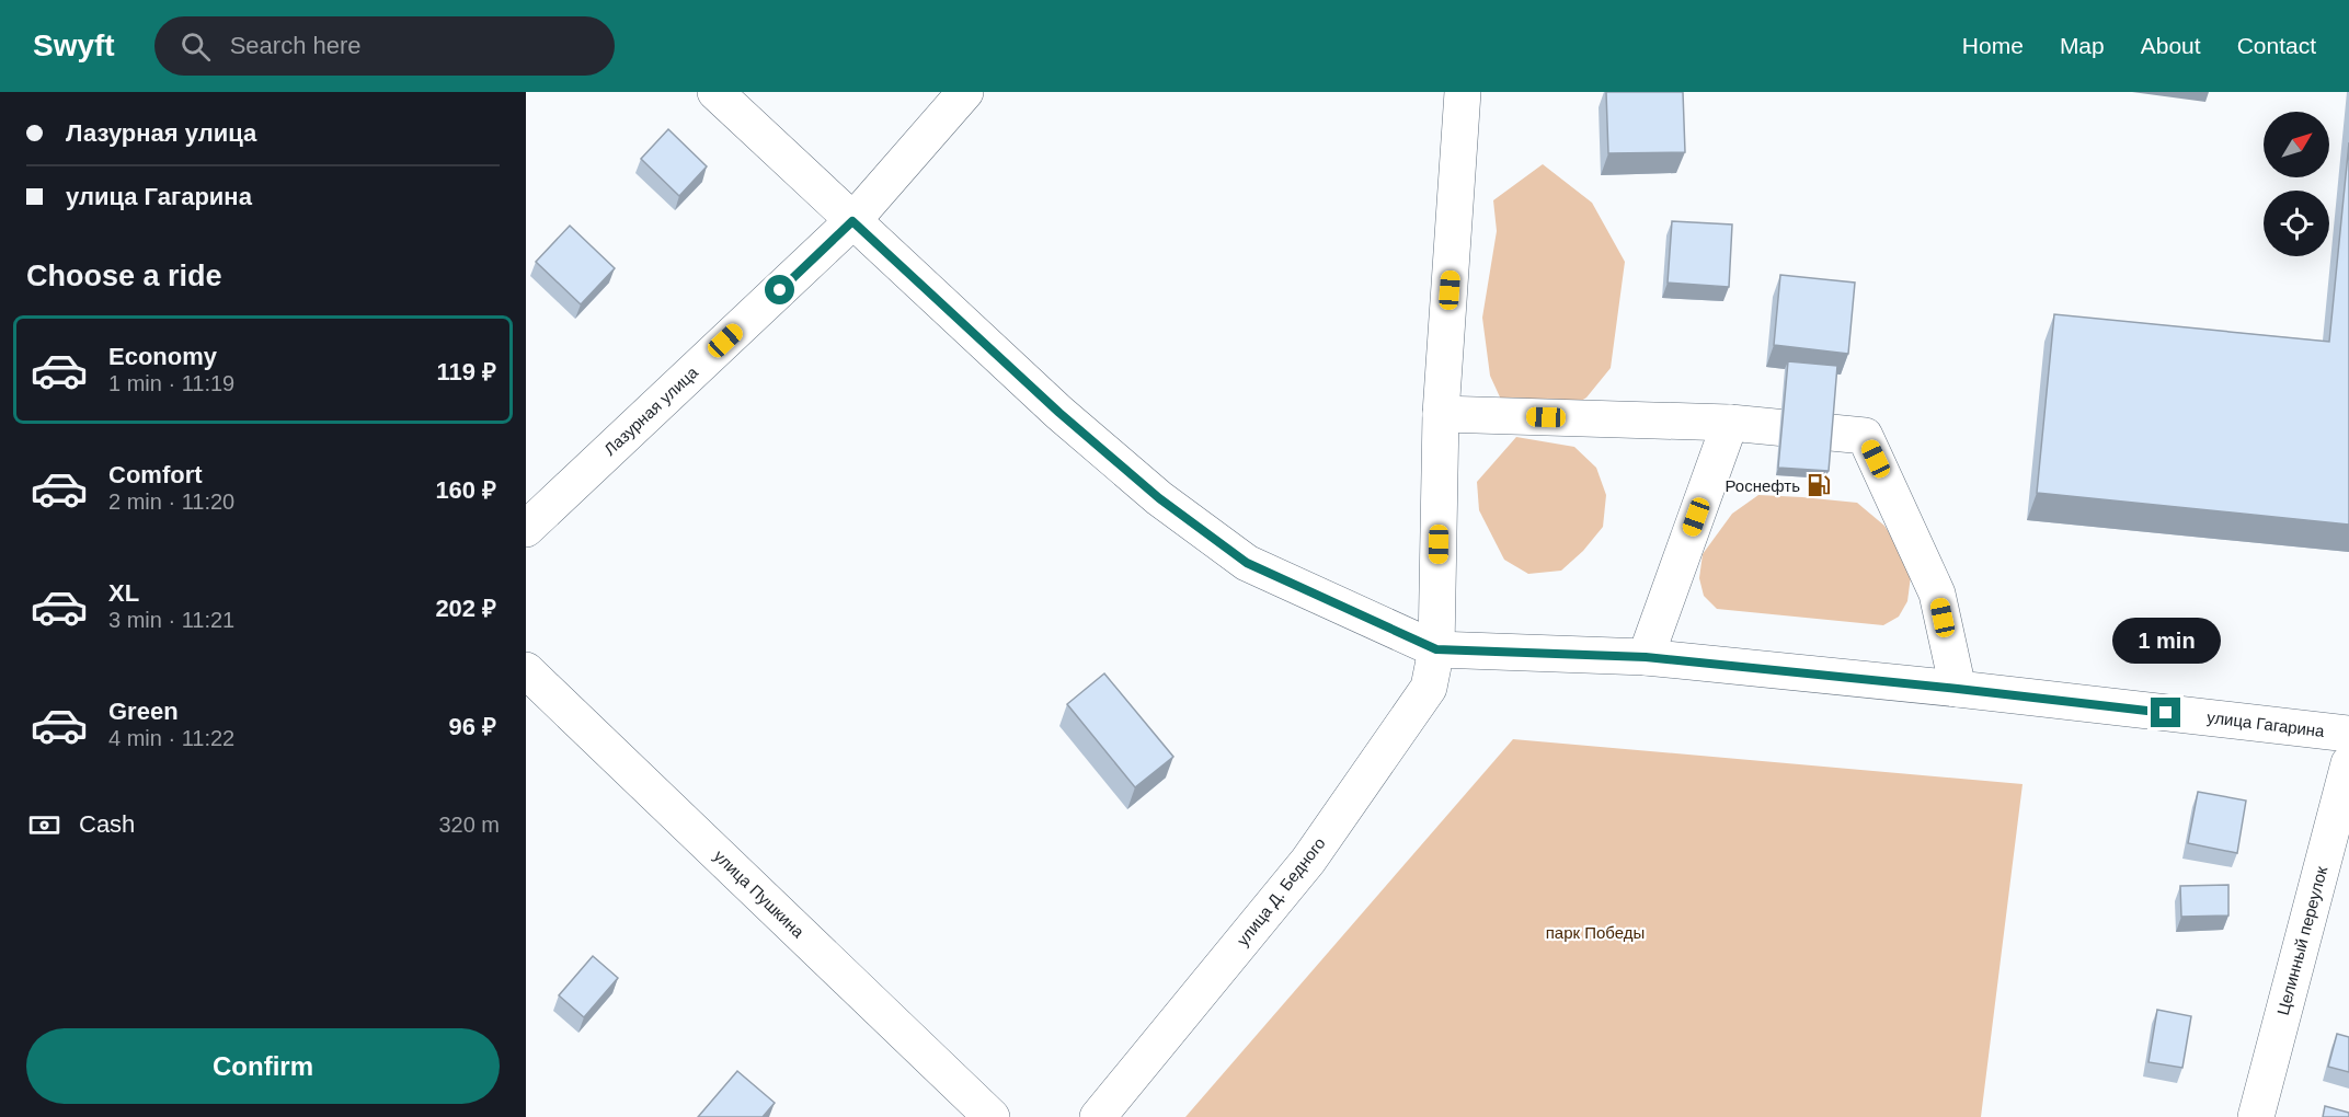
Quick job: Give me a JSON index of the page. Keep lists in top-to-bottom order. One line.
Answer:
{"streets":{"street":["Лазурная улица","улица Гагарина","улица Д. Бедного","улица Пушкина","Целинный переулок"]},"crossings":[["улица Гагарина","улица Д. Бедного"]],"parks":["парк Победы"],"places":{"fuel station":["Роснефть"]},"north":"top right","page":{"header":"Swyft","search":"Search here","nav":["Home","Map","About","Contact"],"banner":["Лазурная улица","улица Гагарина"],"heading":"Choose a ride","list":[{"name":"Economy","note":"1 min · 11:19","value":"119 ₽"},{"name":"Comfort","note":"2 min · 11:20","value":"160 ₽"},{"name":"XL","note":"3 min · 11:21","value":"202 ₽"},{"name":"Green","note":"4 min · 11:22","value":"96 ₽"}],"bubble":"1 min","pay":["Cash","320 m"],"buttons":"Confirm"}}
